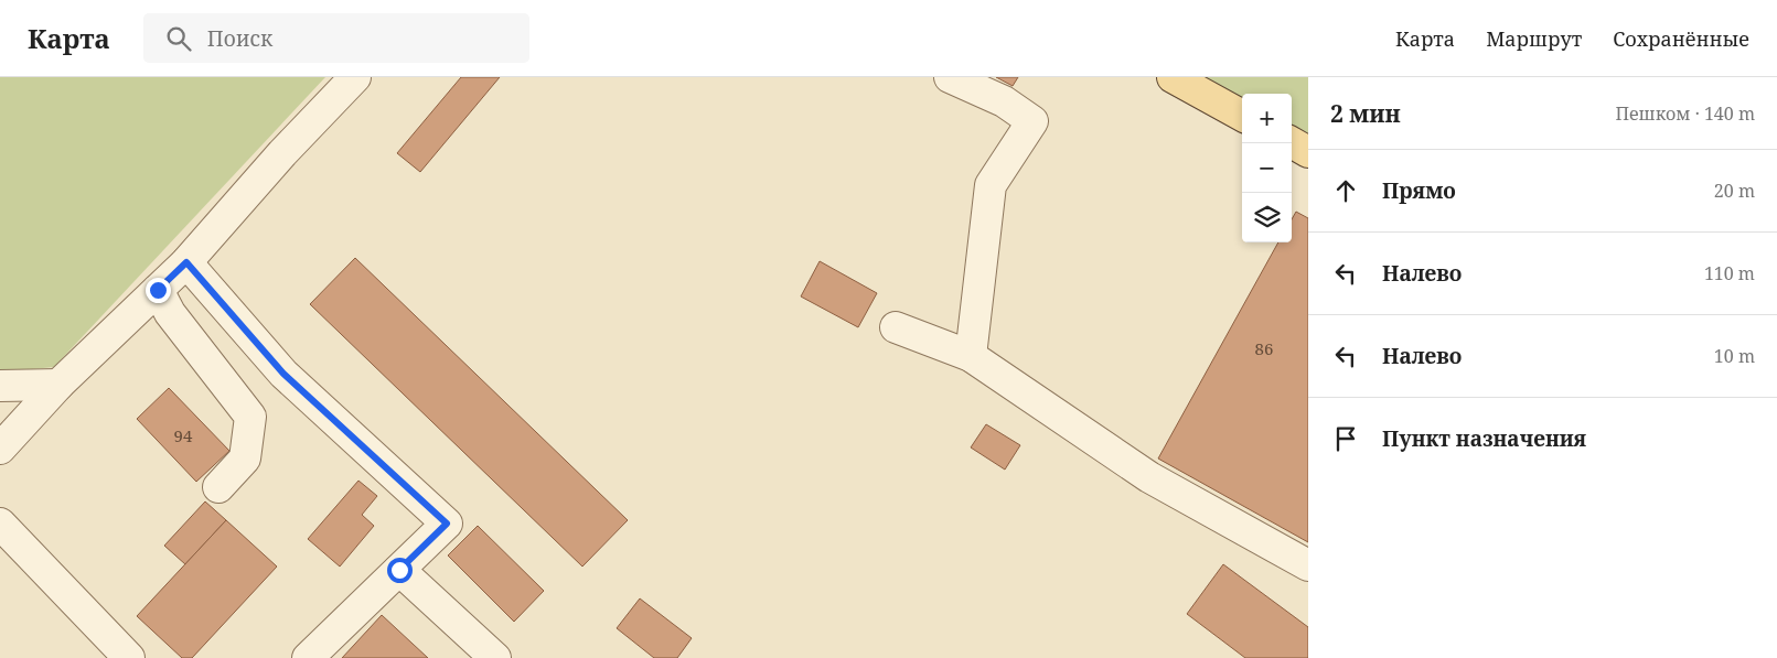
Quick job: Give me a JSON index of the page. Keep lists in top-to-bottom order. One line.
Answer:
{"house_numbers":["86","94"],"page":{"header":"Карта","search":"Поиск","nav":["Карта","Маршрут","Сохранённые"],"heading":["2 мин","Пешком · 140 m"],"map_buttons":["+","−"],"list":[["Прямо","20 m"],["Налево","110 m"],["Налево","10 m"],"Пункт назначения"]}}
